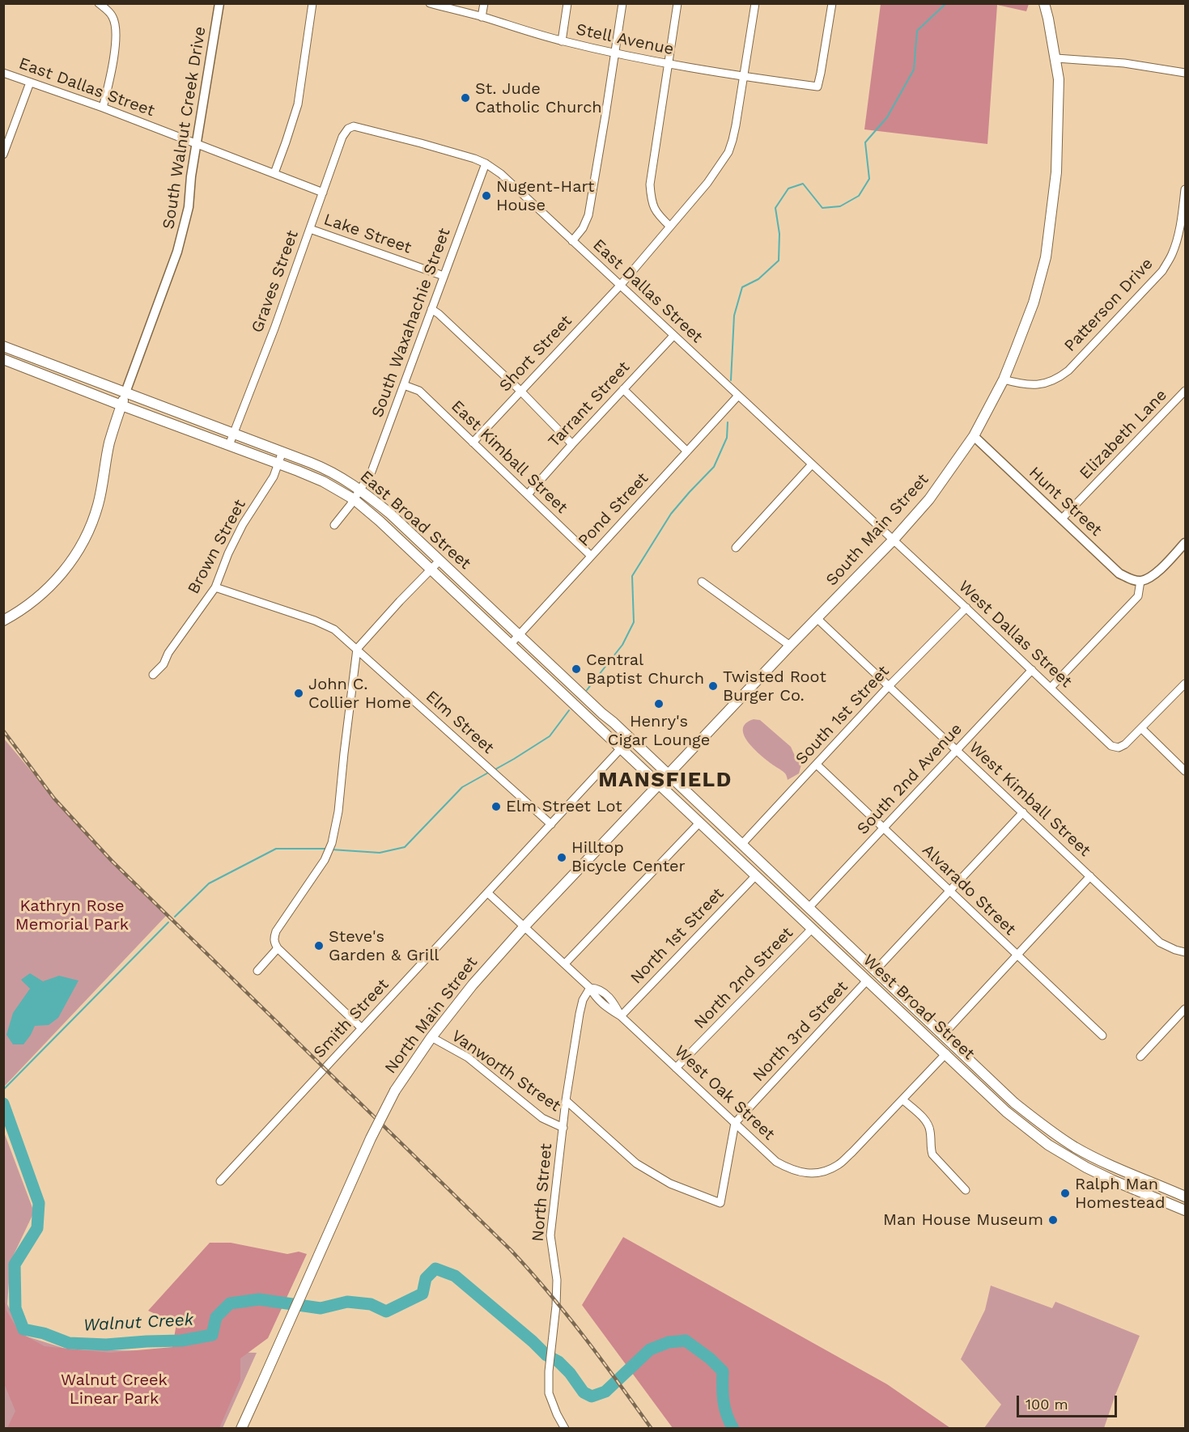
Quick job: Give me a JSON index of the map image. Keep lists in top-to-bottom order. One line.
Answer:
{"streets":{"main road":["East Broad Street","South Main Street","West Broad Street","North Main Street"],"street":["Stell Avenue","East Dallas Street","South Walnut Creek Drive","Lake Street","Graves Street","Patterson Drive","South Waxahachie Street","Short Street","Tarrant Street","Elizabeth Lane","East Kimball Street","Hunt Street","Pond Street","Brown Street","West Dallas Street","South 1st Street","Elm Street","South 2nd Avenue","West Kimball Street","Alvarado Street","North 1st Street","North 2nd Street","Smith Street","North 3rd Street","Vanworth Street","West Oak Street","North Street"]},"crossings":[["Stell Avenue","Short Street"],["East Dallas Street","South Walnut Creek Drive"],["East Dallas Street","Graves Street"],["East Dallas Street","South Waxahachie Street"],["East Dallas Street","Short Street"],["East Dallas Street","Tarrant Street"],["East Dallas Street","Pond Street"],["East Dallas Street","South Main Street"],["East Dallas Street","West Dallas Street"],["South Walnut Creek Drive","East Broad Street"],["Lake Street","Graves Street"],["Lake Street","South Waxahachie Street"],["Graves Street","East Broad Street"],["Patterson Drive","South Main Street"],["South Waxahachie Street","East Kimball Street"],["South Waxahachie Street","East Broad Street"],["Short Street","East Kimball Street"],["Tarrant Street","East Kimball Street"],["Elizabeth Lane","Hunt Street"],["East Kimball Street","Pond Street"],["Hunt Street","South Main Street"],["Pond Street","East Broad Street"],["East Broad Street","South Main Street"],["East Broad Street","Brown Street"],["East Broad Street","West Broad Street"],["East Broad Street","North Main Street"],["East Broad Street","Smith Street"],["South Main Street","West Dallas Street"],["South Main Street","West Kimball Street"],["South Main Street","West Broad Street"],["South Main Street","North Main Street"],["Brown Street","Elm Street"],["West Dallas Street","South 1st Street"],["West Dallas Street","South 2nd Avenue"],["South 1st Street","West Kimball Street"],["South 1st Street","Alvarado Street"],["South 1st Street","West Broad Street"],["Elm Street","Smith Street"],["South 2nd Avenue","West Kimball Street"],["South 2nd Avenue","Alvarado Street"],["South 2nd Avenue","West Broad Street"],["North 1st Street","West Broad Street"],["North 1st Street","West Oak Street"],["North 2nd Street","West Broad Street"],["North 2nd Street","West Oak Street"],["West Broad Street","North Main Street"],["West Broad Street","North 3rd Street"],["North Main Street","Vanworth Street"],["North Main Street","West Oak Street"],["Smith Street","West Oak Street"],["North 3rd Street","Vanworth Street"],["North 3rd Street","West Oak Street"],["Vanworth Street","West Oak Street"],["Vanworth Street","North Street"],["West Oak Street","North Street"]],"districts":["MANSFIELD"],"water":["Walnut Creek"],"parks":["Kathryn Rose Memorial Park","Walnut Creek Linear Park"],"places":["St. Jude Catholic Church","Nugent-Hart House","Central Baptist Church","Twisted Root Burger Co.","John C. Collier Home","Henry's Cigar Lounge","Elm Street Lot","Hilltop Bicycle Center","Steve's Garden & Grill","Ralph Man Homestead","Man House Museum"],"scale_bar":"100 m"}
